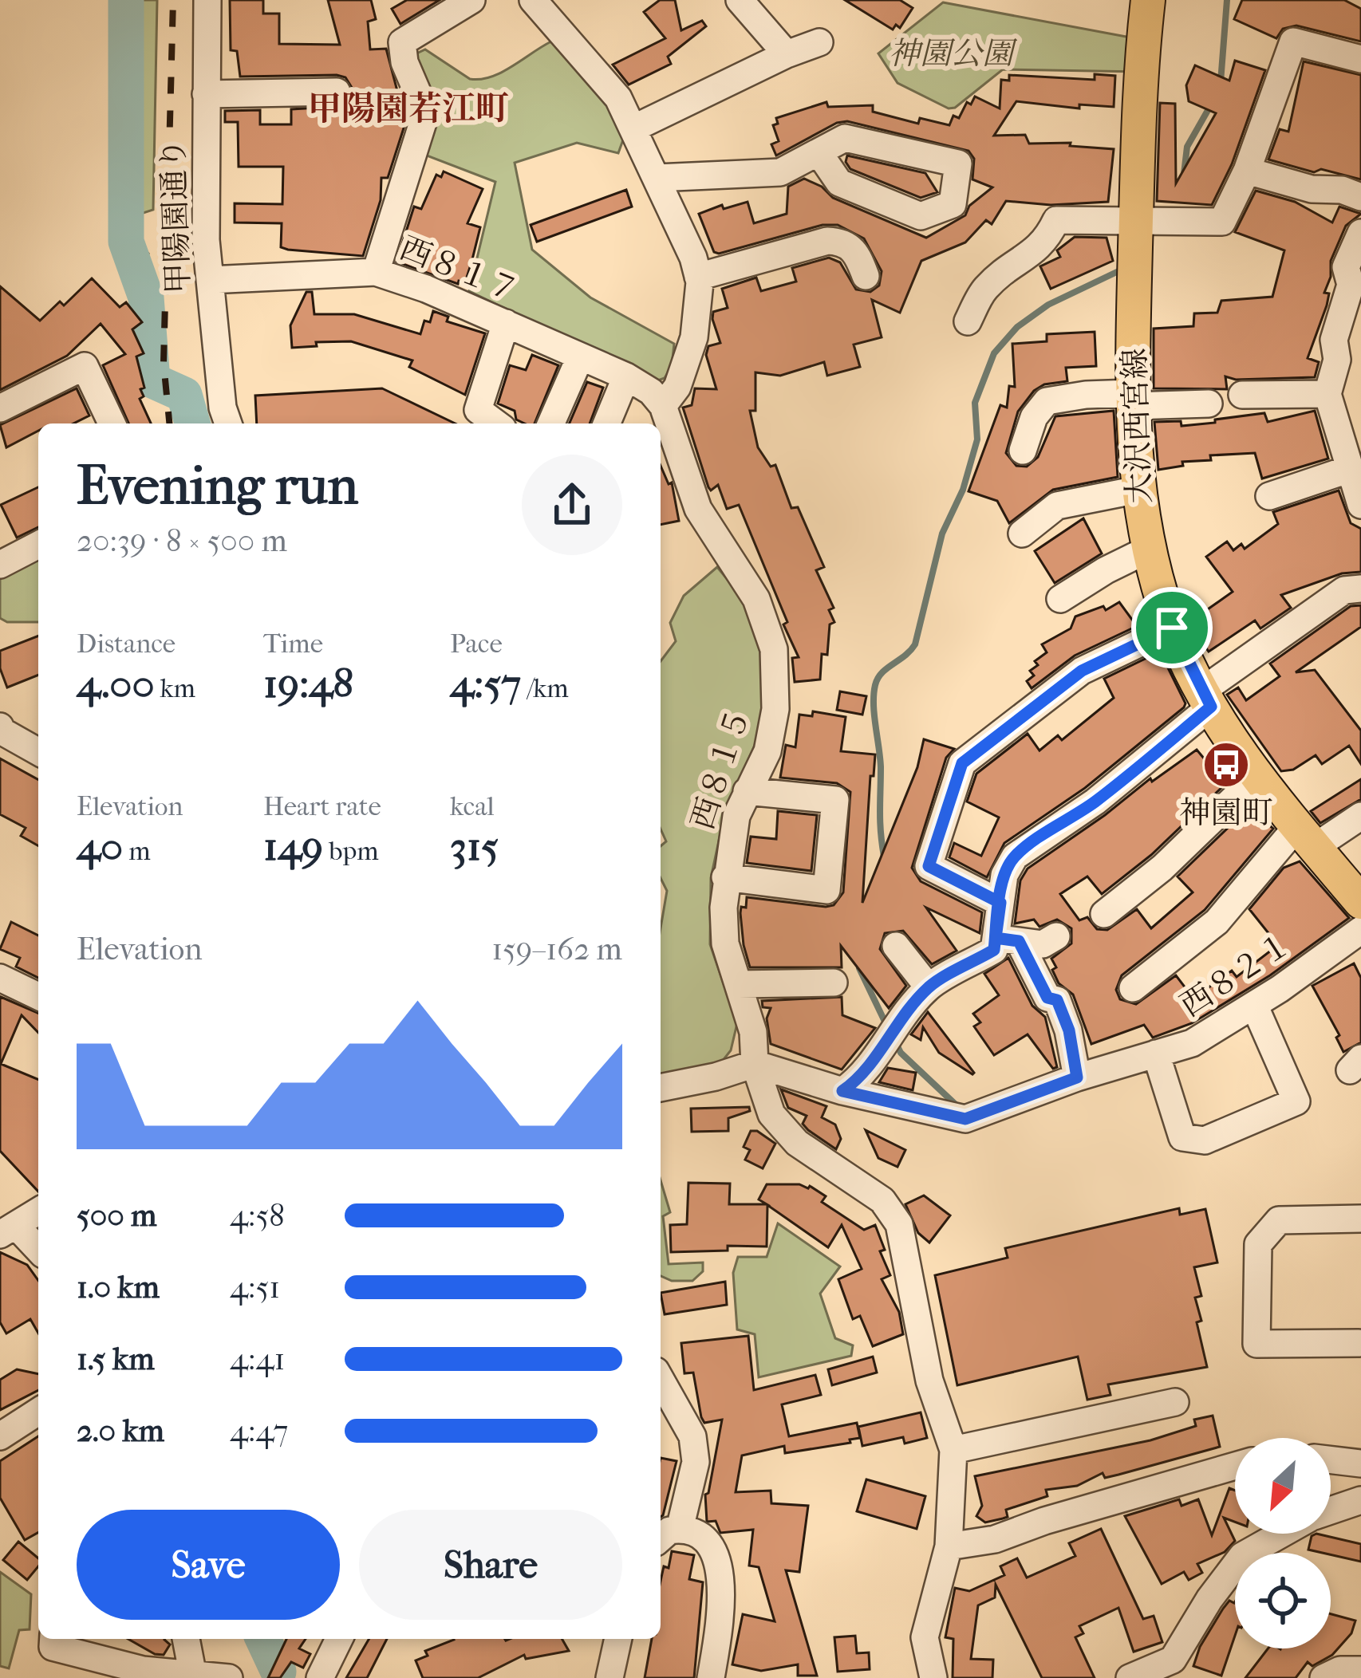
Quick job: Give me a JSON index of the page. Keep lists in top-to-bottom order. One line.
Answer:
{"streets":{"main road":["大沢西宮線"],"street":["甲陽園通り","西８１７","西８１５","西８２１"]},"crossings":[["甲陽園通り","西８１７"],["西８１７","西８１５"],["西８１５","西８２１"]],"districts":["甲陽園若江町"],"parks":["神園公園"],"places":{"bus stop":["神園町"]},"north":"bottom left","page":{"heading":["Evening run","20:39 · 8 × 500 m"],"stats":[["Distance","4.00 km"],["Time","19:48"],["Pace","4:57 /km"],["Elevation","40 m"],["Heart rate","149 bpm"],["kcal","315"]],"chart":["Elevation","159–162 m"],"list":[{"name":"500 m","note":"4:58"},{"name":"1.0 km","note":"4:51"},{"name":"1.5 km","note":"4:41"},{"name":"2.0 km","note":"4:47"}],"buttons":["Save","Share"]}}
